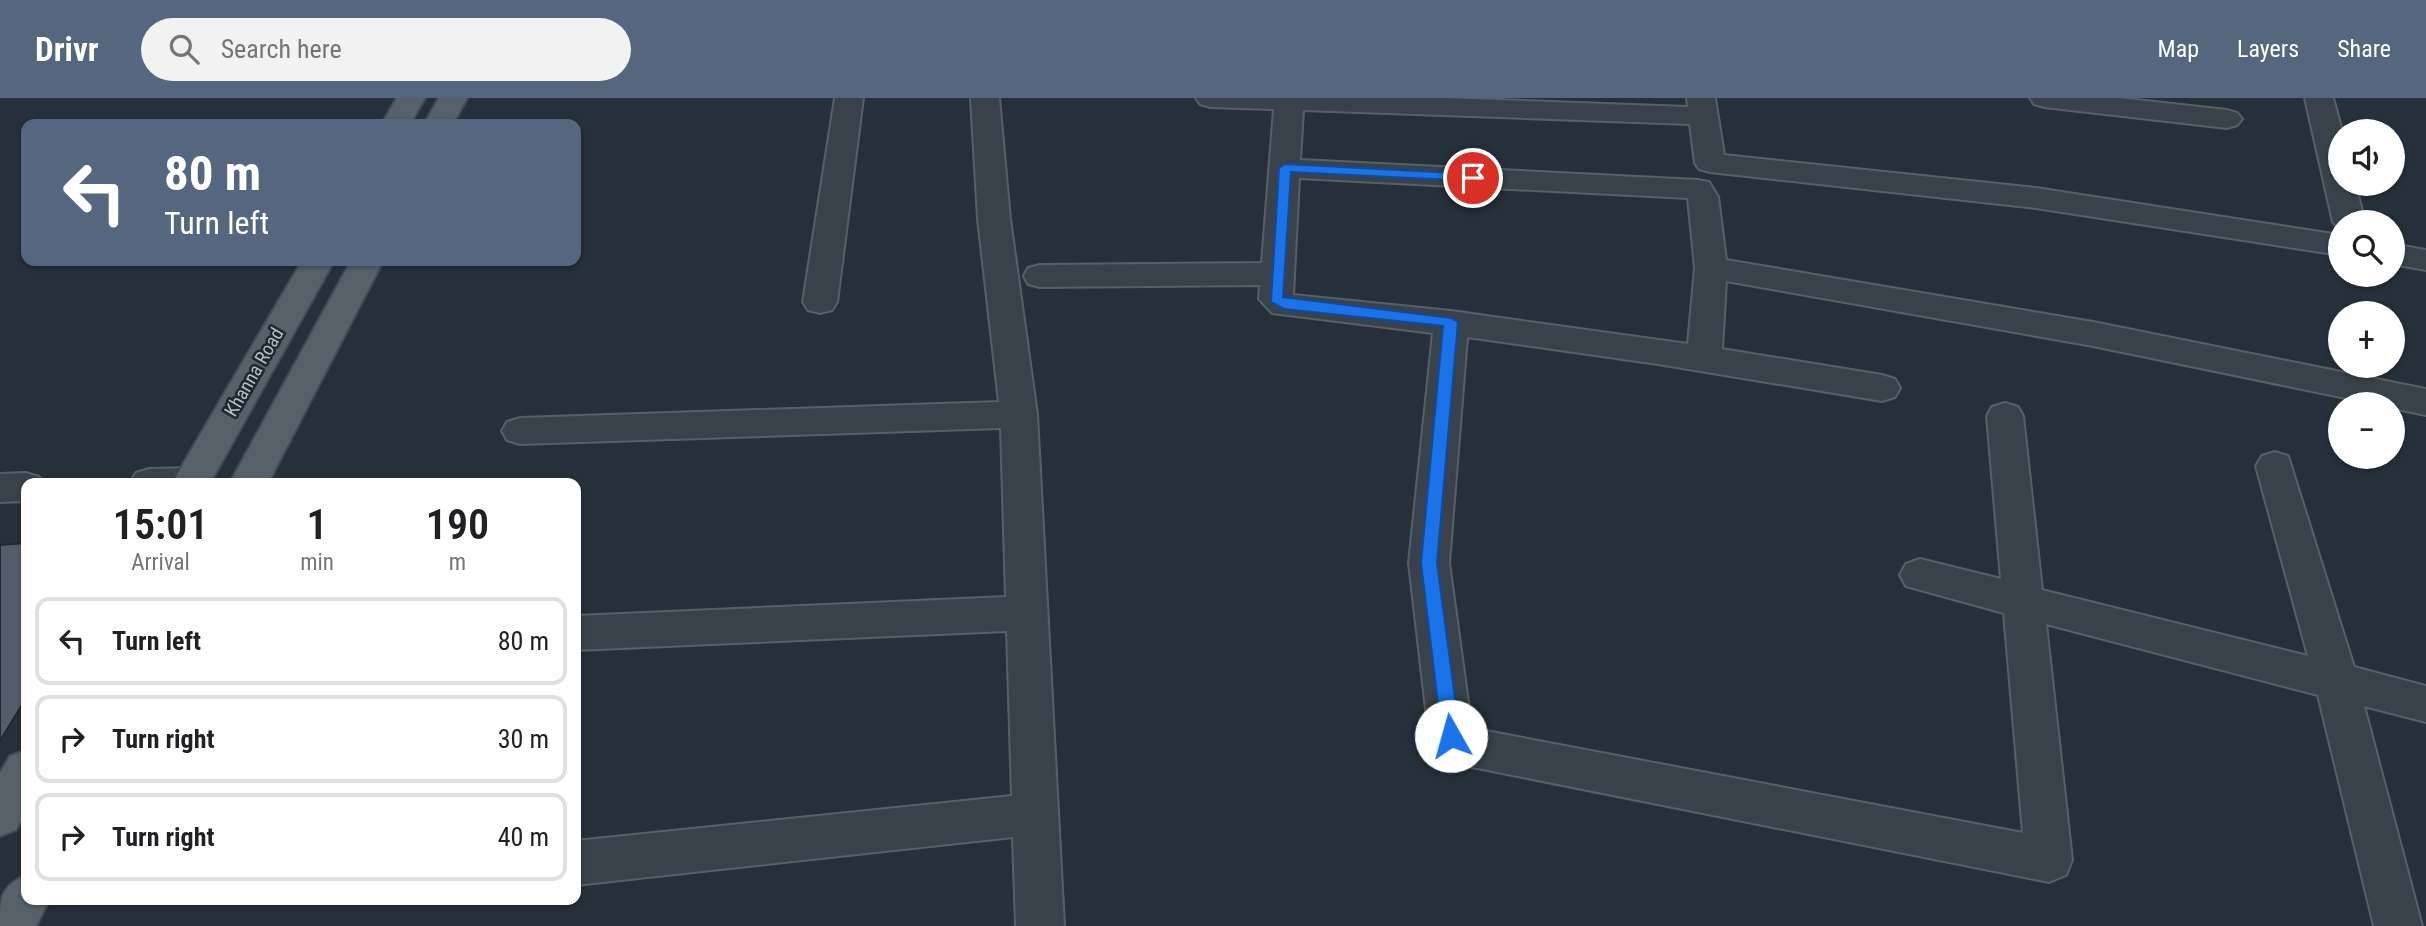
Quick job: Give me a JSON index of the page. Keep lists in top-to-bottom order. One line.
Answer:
{"streets":{"main road":["Khanna Road"]},"page":{"header":"Drivr","search":"Search here","nav":["Map","Layers","Share"],"map_buttons":["+","−"],"turn":["80 m","Turn left"],"eta":["15:01","Arrival","1","min","190","m"],"list":[{"name":"Turn left","value":"80 m"},{"name":"Turn right","value":"30 m"},{"name":"Turn right","value":"40 m"}]}}
